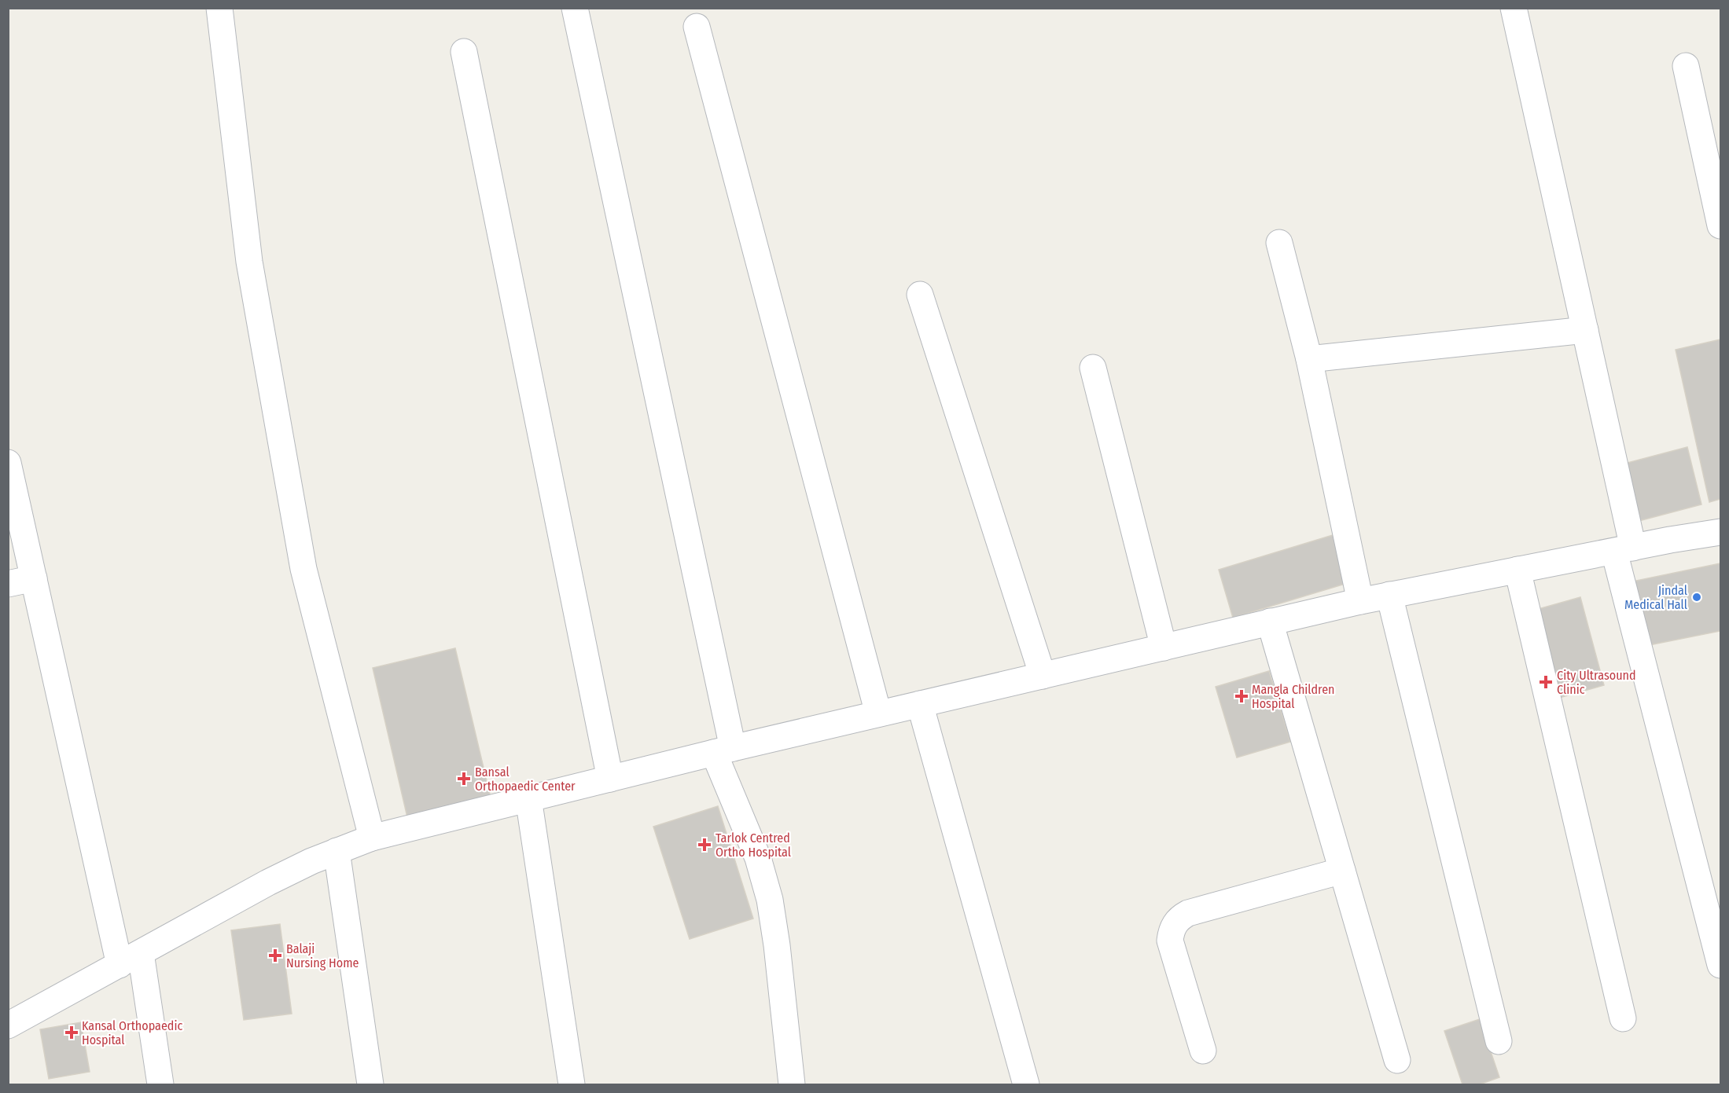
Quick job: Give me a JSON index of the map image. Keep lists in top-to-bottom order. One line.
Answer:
{"places":{"other":["Jindal Medical Hall"],"health":["City Ultrasound Clinic","Mangla Children Hospital","Bansal Orthopaedic Center","Tarlok Centred Ortho Hospital","Balaji Nursing Home","Kansal Orthopaedic Hospital"]}}
